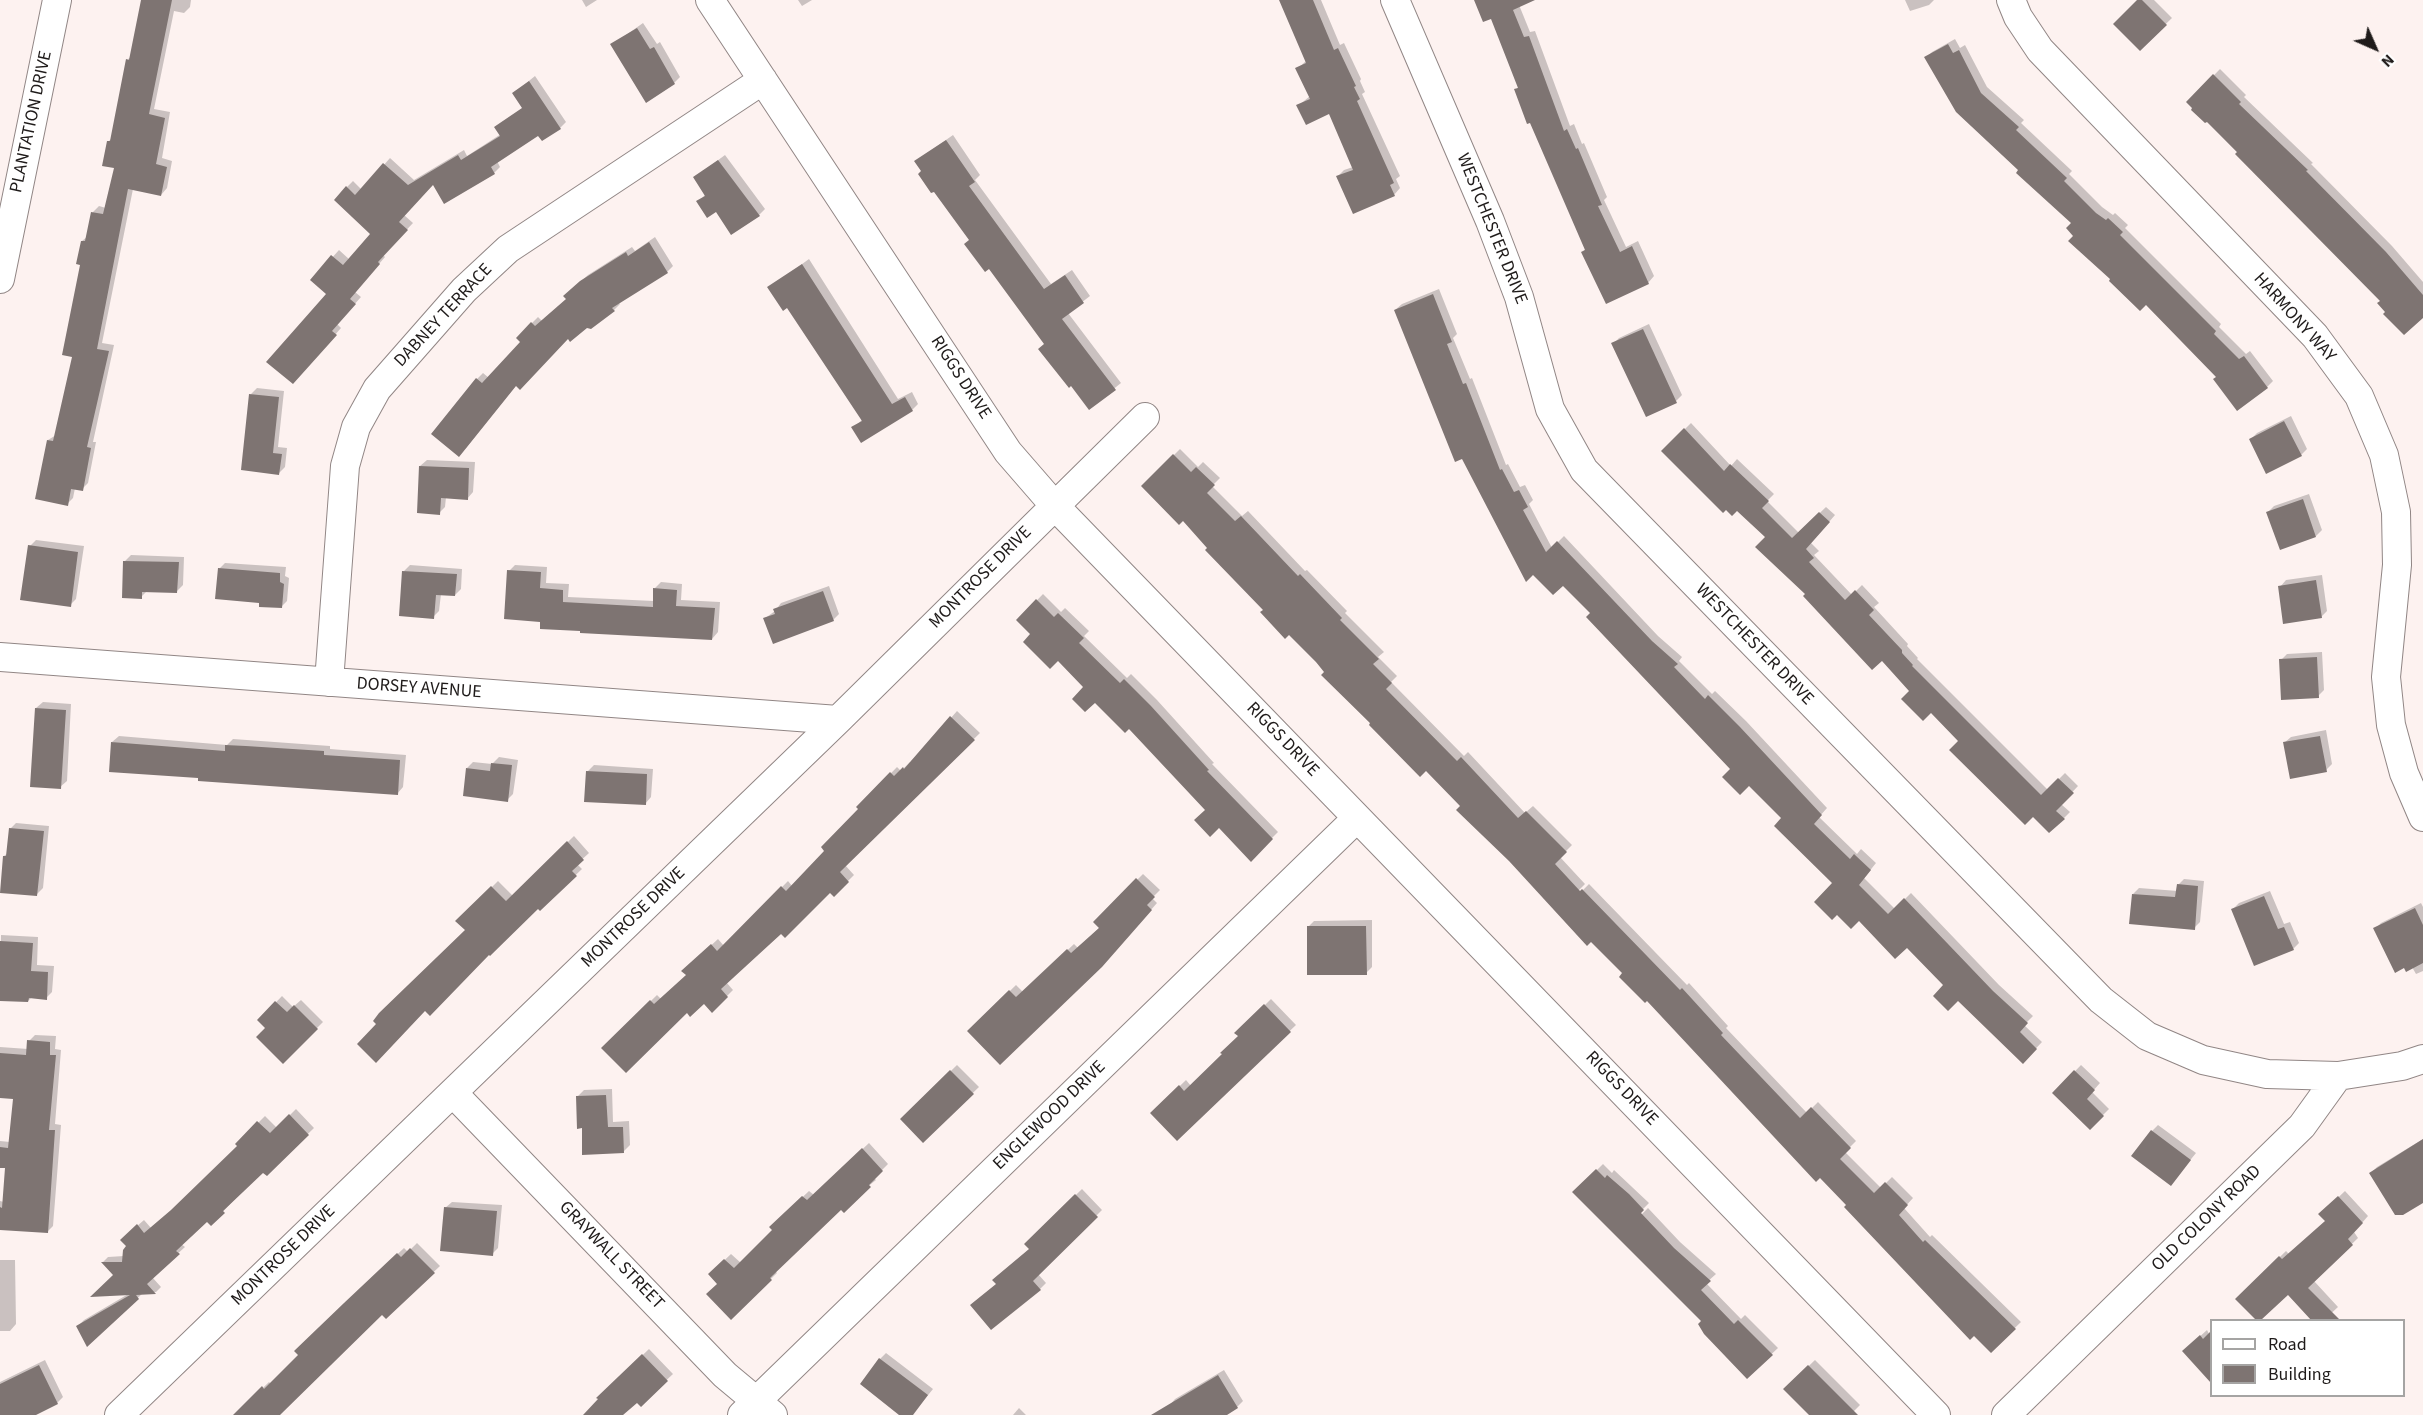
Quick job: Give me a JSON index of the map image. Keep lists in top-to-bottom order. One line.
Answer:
{"streets":{"street":["PLANTATION DRIVE","WESTCHESTER DRIVE","DABNEY TERRACE","HARMONY WAY","RIGGS DRIVE","MONTROSE DRIVE","DORSEY AVENUE","ENGLEWOOD DRIVE","OLD COLONY ROAD","GRAYWALL STREET"]},"crossings":[["WESTCHESTER DRIVE","OLD COLONY ROAD"],["DABNEY TERRACE","RIGGS DRIVE"],["DABNEY TERRACE","DORSEY AVENUE"],["RIGGS DRIVE","MONTROSE DRIVE"],["RIGGS DRIVE","ENGLEWOOD DRIVE"],["MONTROSE DRIVE","DORSEY AVENUE"],["MONTROSE DRIVE","GRAYWALL STREET"],["ENGLEWOOD DRIVE","GRAYWALL STREET"]],"legend":["Road","Building"],"north":"bottom right"}
